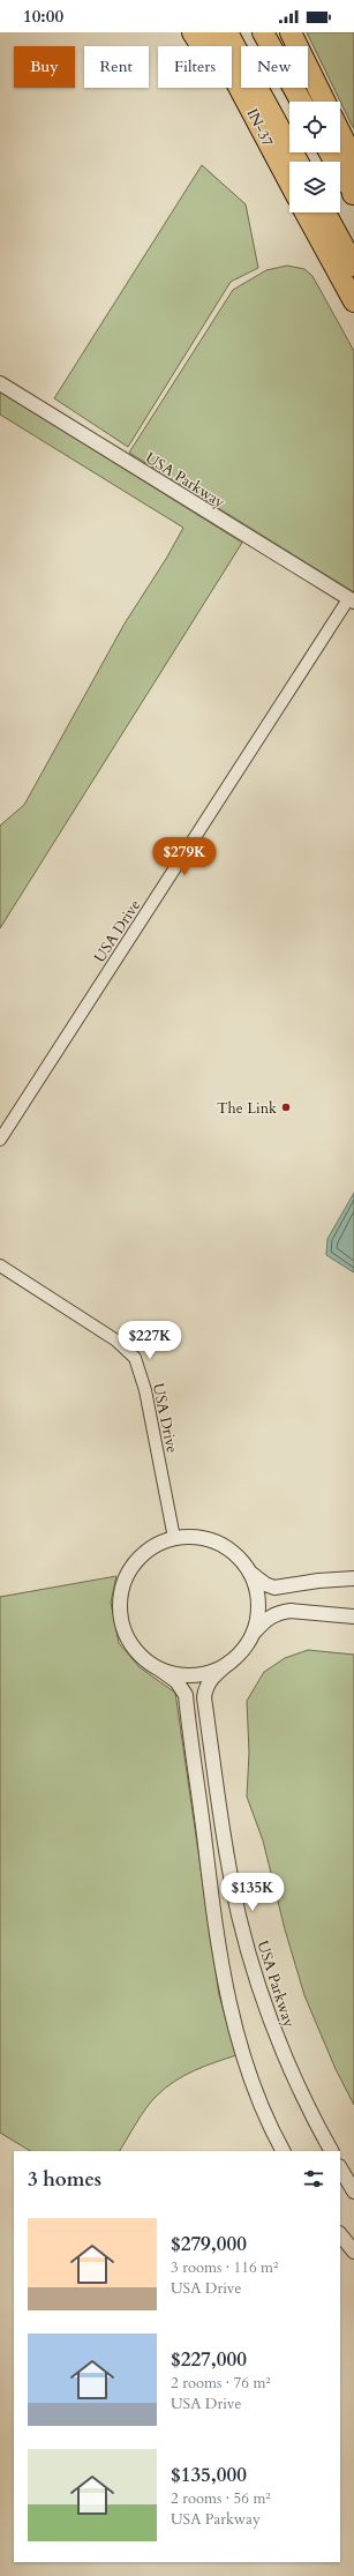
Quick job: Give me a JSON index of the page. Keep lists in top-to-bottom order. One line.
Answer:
{"streets":{"highway":["IN-37"],"street":["USA Parkway","USA Drive"]},"crossings":[["USA Parkway","USA Drive"]],"places":["The Link"],"page":{"status":"10:00","chip":["Buy","Rent","Filters","New"],"price":["$279K","$227K","$135K"],"heading":"3 homes","list":[{"name":"$279,000","note":"3 rooms · 116 m² · USA Drive"},{"name":"$227,000","note":"2 rooms · 76 m² · USA Drive"},{"name":"$135,000","note":"2 rooms · 56 m² · USA Parkway"}]}}
